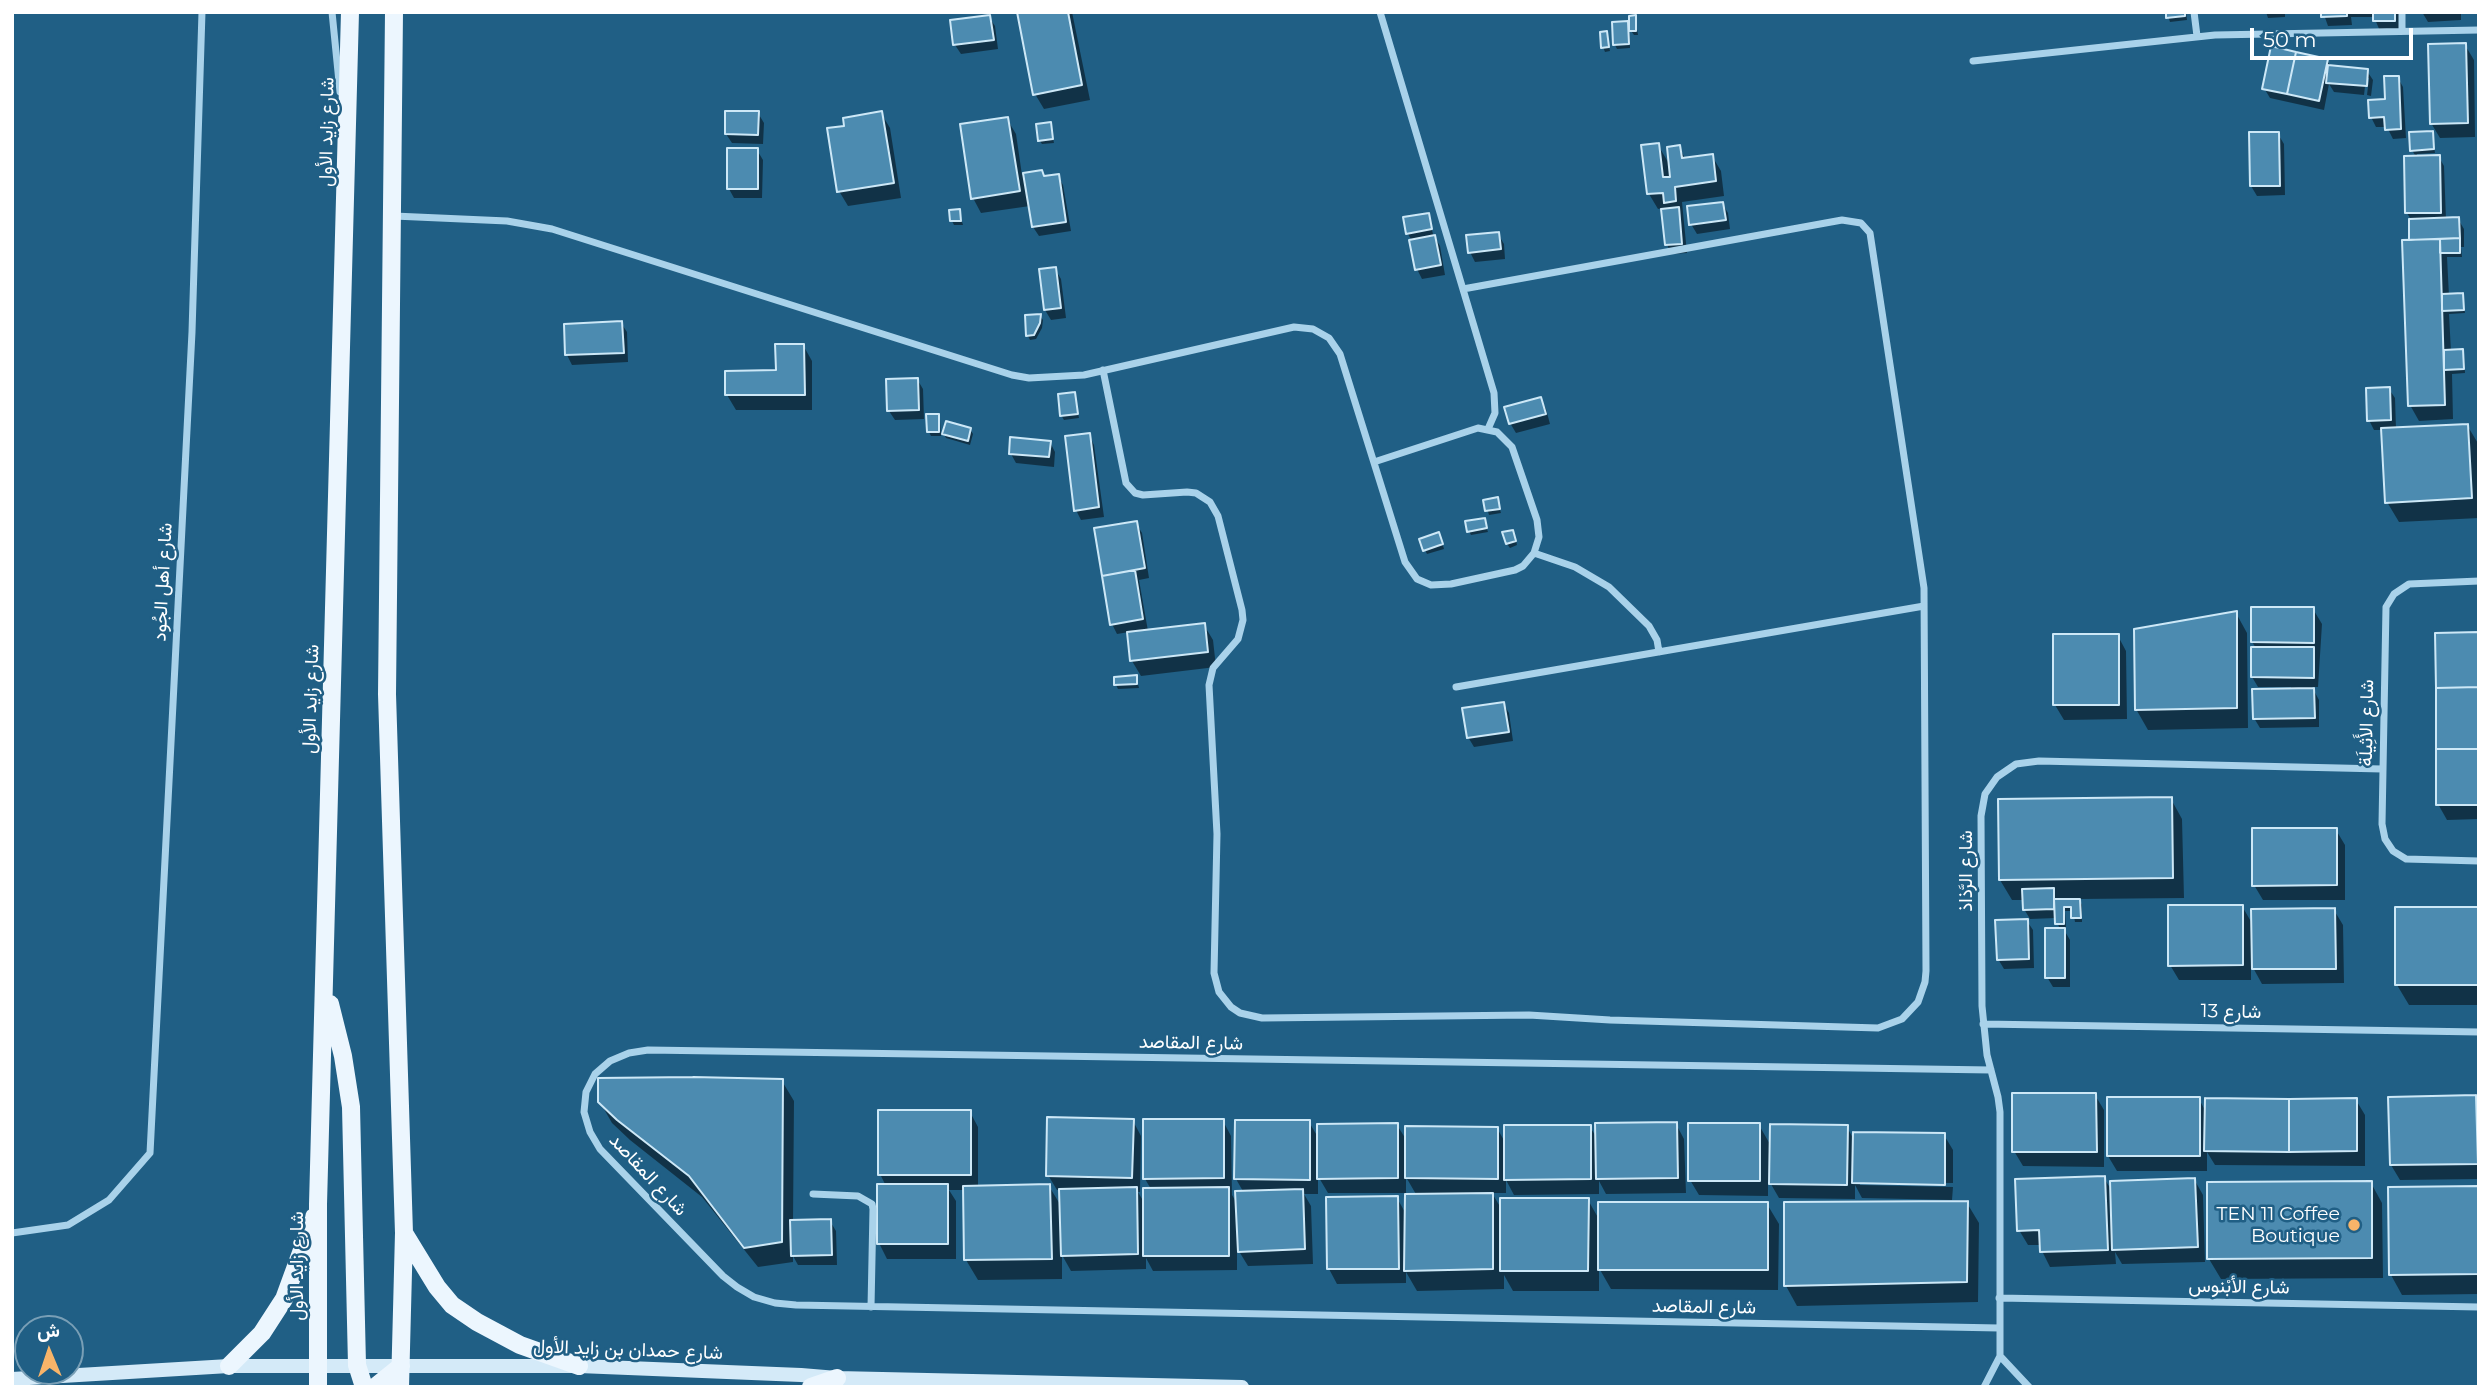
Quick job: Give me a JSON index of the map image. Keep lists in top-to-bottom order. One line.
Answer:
{"streets":{"main road":["شارع زايد الأول","شارع حمدان بن زايد الأول"],"street":["شارع أهل الجُود","شارع الأَثِيلَة","شارع الرَّذاذ","شارع 13","شارع المقاصد","شارع الأبْنوس"]},"crossings":[["شارع زايد الأول","شارع حمدان بن زايد الأول"],["شارع الأَثِيلَة","شارع الرَّذاذ"],["شارع الرَّذاذ","شارع 13"],["شارع الرَّذاذ","شارع المقاصد"],["شارع الرَّذاذ","شارع الأبْنوس"]],"places":["TEN 11 Coffee Boutique"],"scale_bar":"50 m","north":"top"}
